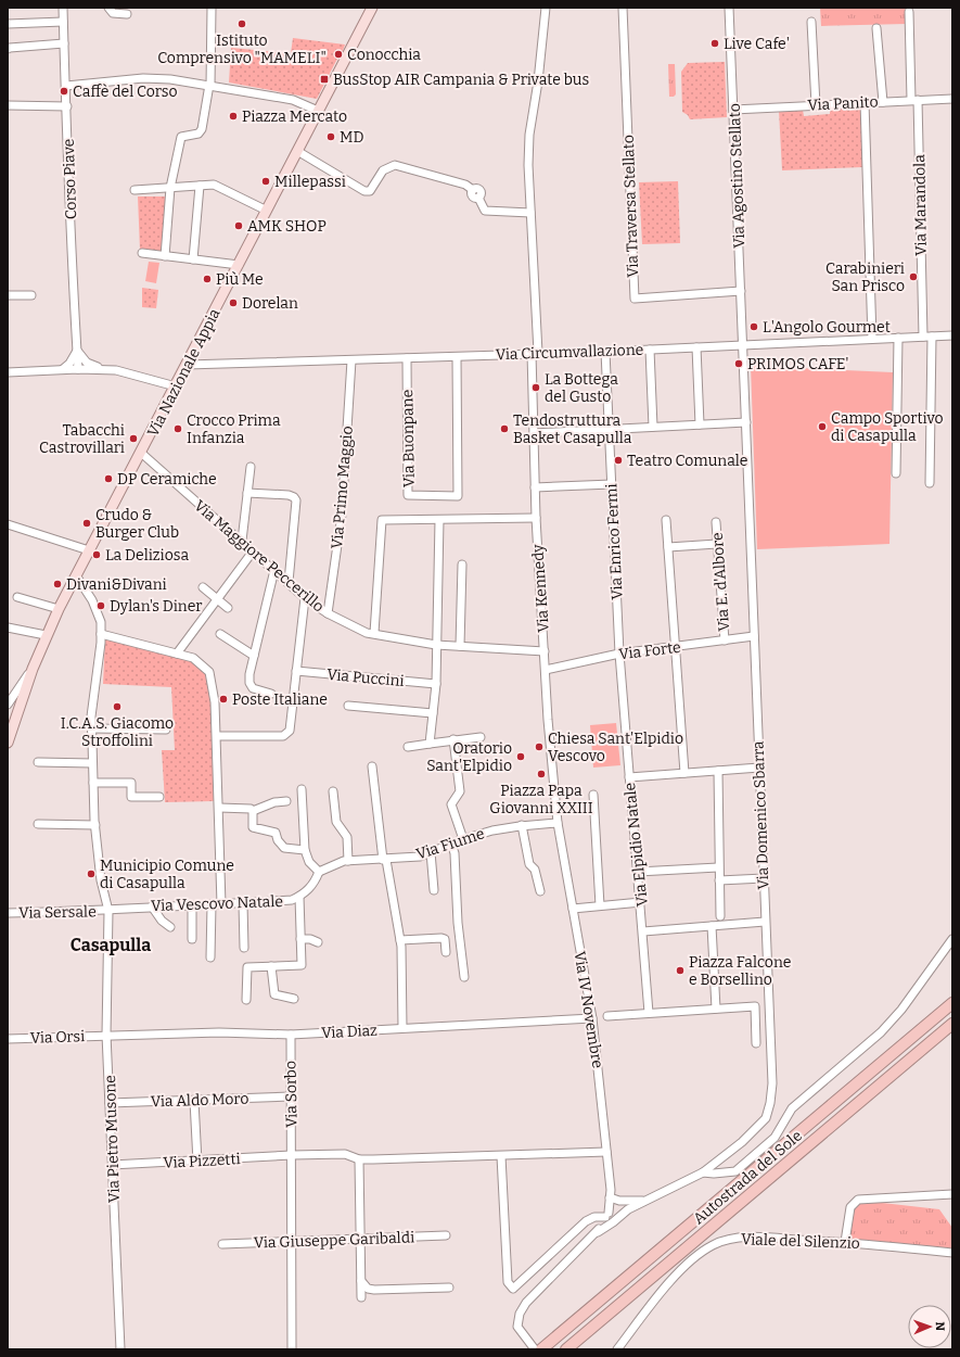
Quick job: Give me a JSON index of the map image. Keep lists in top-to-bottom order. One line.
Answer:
{"streets":{"highway":["Autostrada del Sole"],"main road":["Via Nazionale Appia"],"street":["Via Panito","Via Agostino Stellato","Corso Piave","Via Marandola","Via Traversa Stellato","Via Circumvallazione","Via Buonpane","Via Primo Maggio","Via Enrico Fermi","Via Maggiore Peccerillo","Via E. d'Albore","Via Kennedy","Via Forte","Via Puccini","Via Domenico Sbarra","Via Fiume","Via Elpidio Natale","Via Vescovo Natale","Via Sersale","Via IV Novembre","Via Diaz","Via Orsi","Via Sorbo","Via Aldo Moro","Via Pietro Musone","Via Pizzetti","Via Giuseppe Garibaldi","Viale del Silenzio"]},"crossings":[["Via Panito","Via Agostino Stellato"],["Via Panito","Via Marandola"],["Via Agostino Stellato","Via Traversa Stellato"],["Via Agostino Stellato","Via Circumvallazione"],["Via Agostino Stellato","Via Domenico Sbarra"],["Via Marandola","Via Circumvallazione"],["Via Circumvallazione","Via Nazionale Appia"],["Via Circumvallazione","Via Buonpane"],["Via Circumvallazione","Via Primo Maggio"],["Via Circumvallazione","Via Enrico Fermi"],["Via Circumvallazione","Via Kennedy"],["Via Circumvallazione","Via Domenico Sbarra"],["Via Nazionale Appia","Via Maggiore Peccerillo"],["Via Nazionale Appia","Via Pietro Musone"],["Via Primo Maggio","Via Maggiore Peccerillo"],["Via Enrico Fermi","Via Forte"],["Via Enrico Fermi","Via Elpidio Natale"],["Via Maggiore Peccerillo","Via Kennedy"],["Via E. d'Albore","Via Forte"],["Via Kennedy","Via Forte"],["Via Kennedy","Via Fiume"],["Via Kennedy","Via IV Novembre"],["Via Forte","Via Domenico Sbarra"],["Via Forte","Via Elpidio Natale"],["Via Domenico Sbarra","Via IV Novembre"],["Via Fiume","Via Vescovo Natale"],["Via Fiume","Via IV Novembre"],["Via Vescovo Natale","Via Sersale"],["Via Vescovo Natale","Via Pietro Musone"],["Via Sersale","Via Pietro Musone"],["Via IV Novembre","Via Diaz"],["Via IV Novembre","Via Pizzetti"],["Via Diaz","Via Orsi"],["Via Diaz","Via Sorbo"],["Via Diaz","Via Pietro Musone"],["Via Orsi","Via Pietro Musone"],["Via Sorbo","Via Aldo Moro"],["Via Sorbo","Via Pizzetti"],["Via Sorbo","Via Giuseppe Garibaldi"],["Via Aldo Moro","Via Pietro Musone"],["Via Pietro Musone","Via Pizzetti"]],"districts":["Casapulla"],"places":{"other":["Istituto Comprensivo \"MAMELI\"","Live Cafe'","Conocchia","Caffè del Corso","Piazza Mercato","MD","Millepassi","AMK SHOP","Carabinieri San Prisco","Più Me","Dorelan","L'Angolo Gourmet","PRIMOS CAFE'","La Bottega del Gusto","Campo Sportivo di Casapulla","Crocco Prima Infanzia","Tendostruttura Basket Casapulla","Tabacchi Castrovillari","Teatro Comunale","DP Ceramiche","Crudo & Burger Club","La Deliziosa","Divani&Divani","Dylan's Diner","Poste Italiane","I.C.A.S. Giacomo Stroffolini","Chiesa Sant'Elpidio Vescovo","Oratorio Sant'Elpidio","Piazza Papa Giovanni XXIII","Municipio Comune di Casapulla","Piazza Falcone e Borsellino"],"transit":["BusStop AIR Campania & Private bus"]},"north":"right"}
